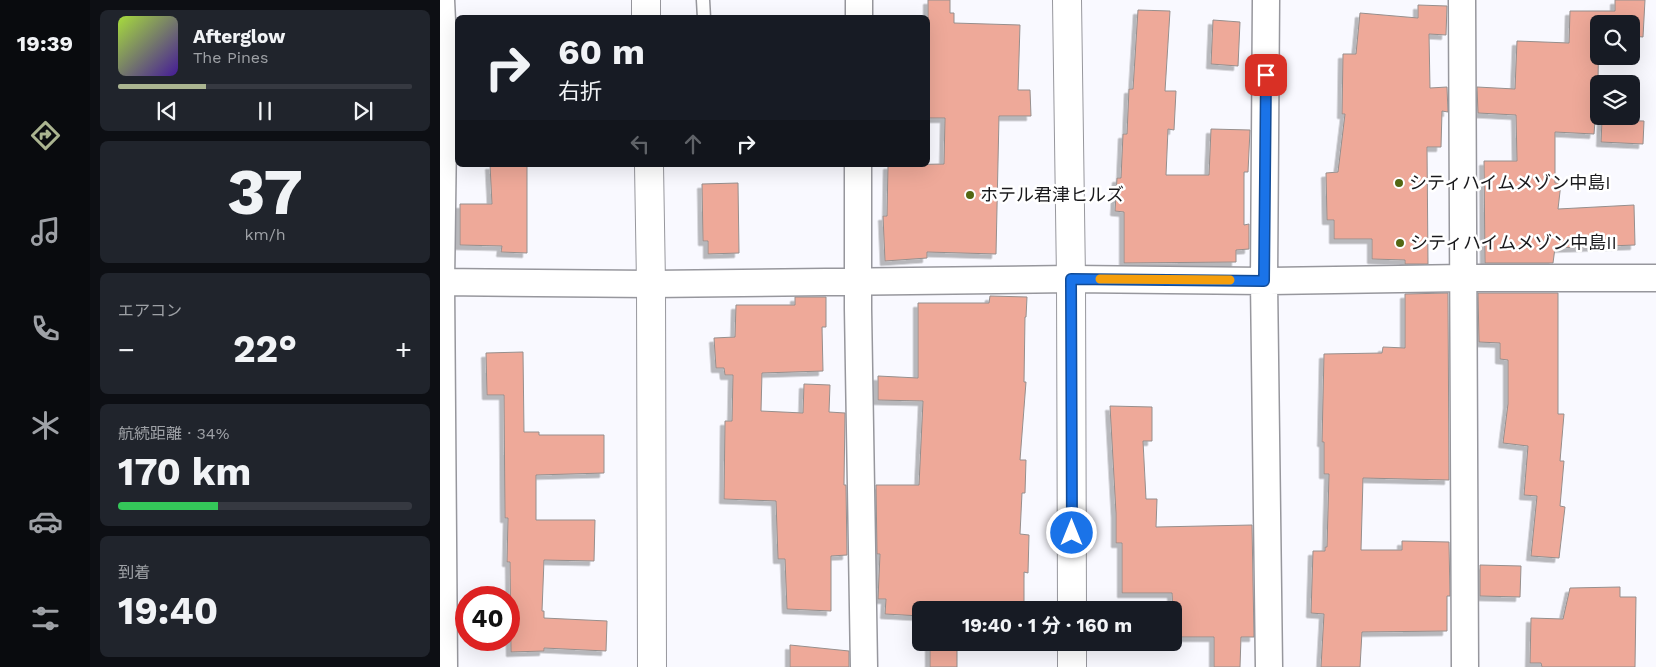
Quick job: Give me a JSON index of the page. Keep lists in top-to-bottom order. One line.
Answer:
{"places":["シティハイムメゾン中島I","ホテル君津ヒルズ","シティハイムメゾン中島II"],"page":{"tabs":"19:39","turn":["60 m","右折"],"song":["Afterglow","The Pines"],"tile":[["37","km/h"],"エアコン",["航続距離 · 34%","170 km"],["到着","19:40"]],"heat":["−","22°","+"],"limit":"40","trip":"19:40 · 1 分 · 160 m"}}
